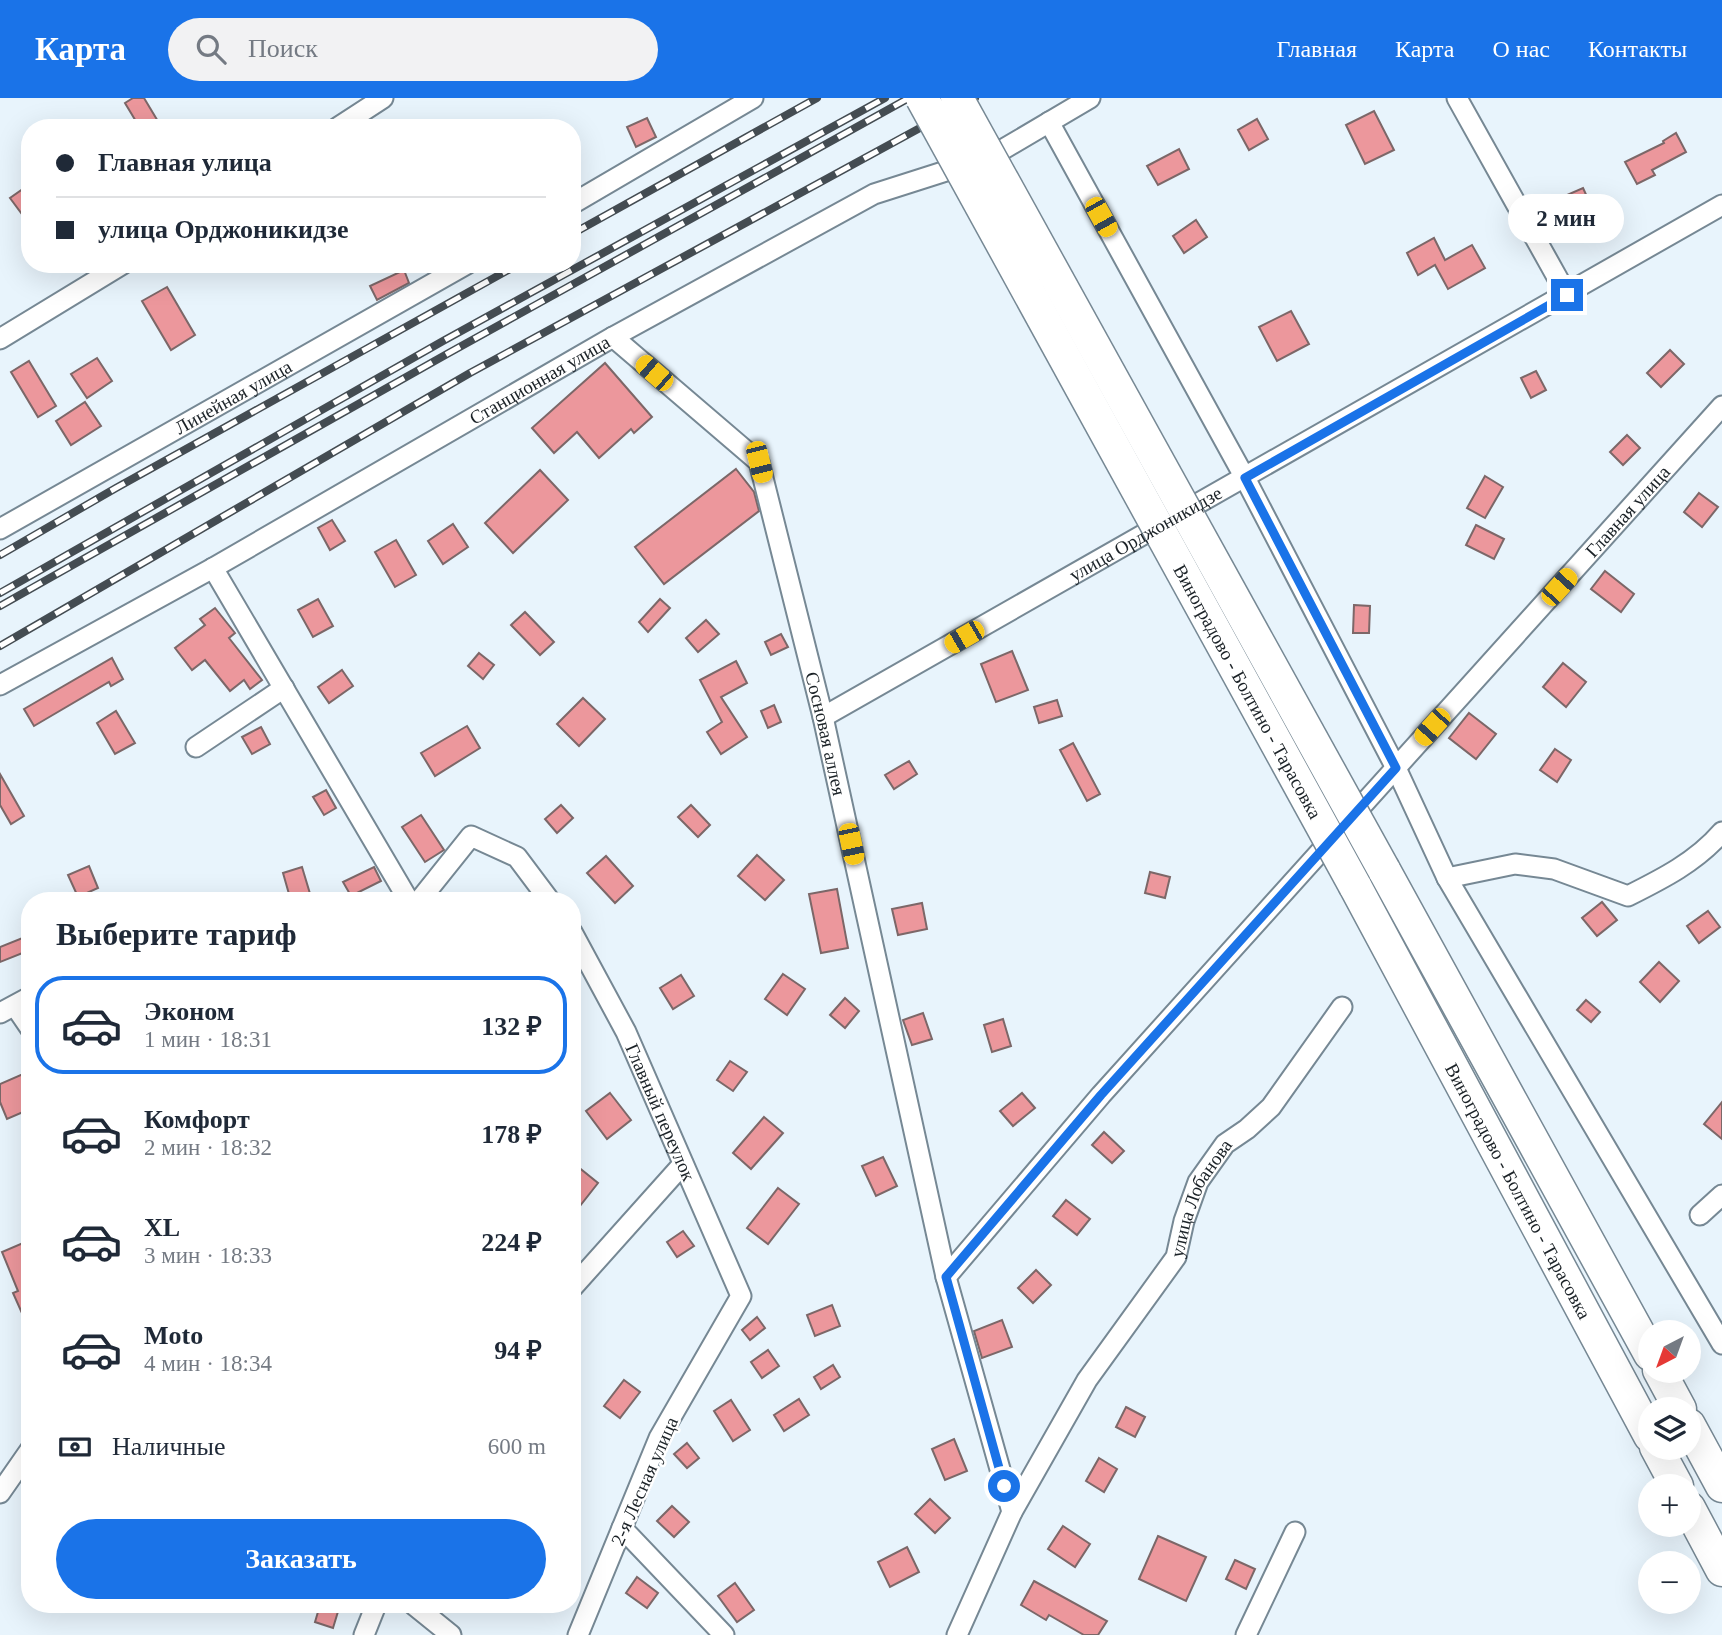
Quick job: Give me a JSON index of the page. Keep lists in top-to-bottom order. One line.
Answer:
{"streets":{"main road":["Виноградово - Болтино - Тарасовка"],"street":["Станционная улица","Линейная улица","Главная улица","улица Орджоникидзе","Сосновая аллея","Главный переулок","улица Лобанова","2-я Лесная улица"]},"crossings":[["Станционная улица","Сосновая аллея"],["Главная улица","Сосновая аллея"],["улица Орджоникидзе","Сосновая аллея"],["Главный переулок","2-я Лесная улица"]],"north":"bottom left","page":{"header":"Карта","search":"Поиск","nav":["Главная","Карта","О нас","Контакты"],"banner":["Главная улица","улица Орджоникидзе"],"bubble":"2 мин","heading":"Выберите тариф","list":[{"name":"Эконом","note":"1 мин · 18:31","value":"132 ₽"},{"name":"Комфорт","note":"2 мин · 18:32","value":"178 ₽"},{"name":"XL","note":"3 мин · 18:33","value":"224 ₽"},{"name":"Moto","note":"4 мин · 18:34","value":"94 ₽"}],"map_buttons":["+","−"],"pay":["Наличные","600 m"],"buttons":"Заказать"}}
